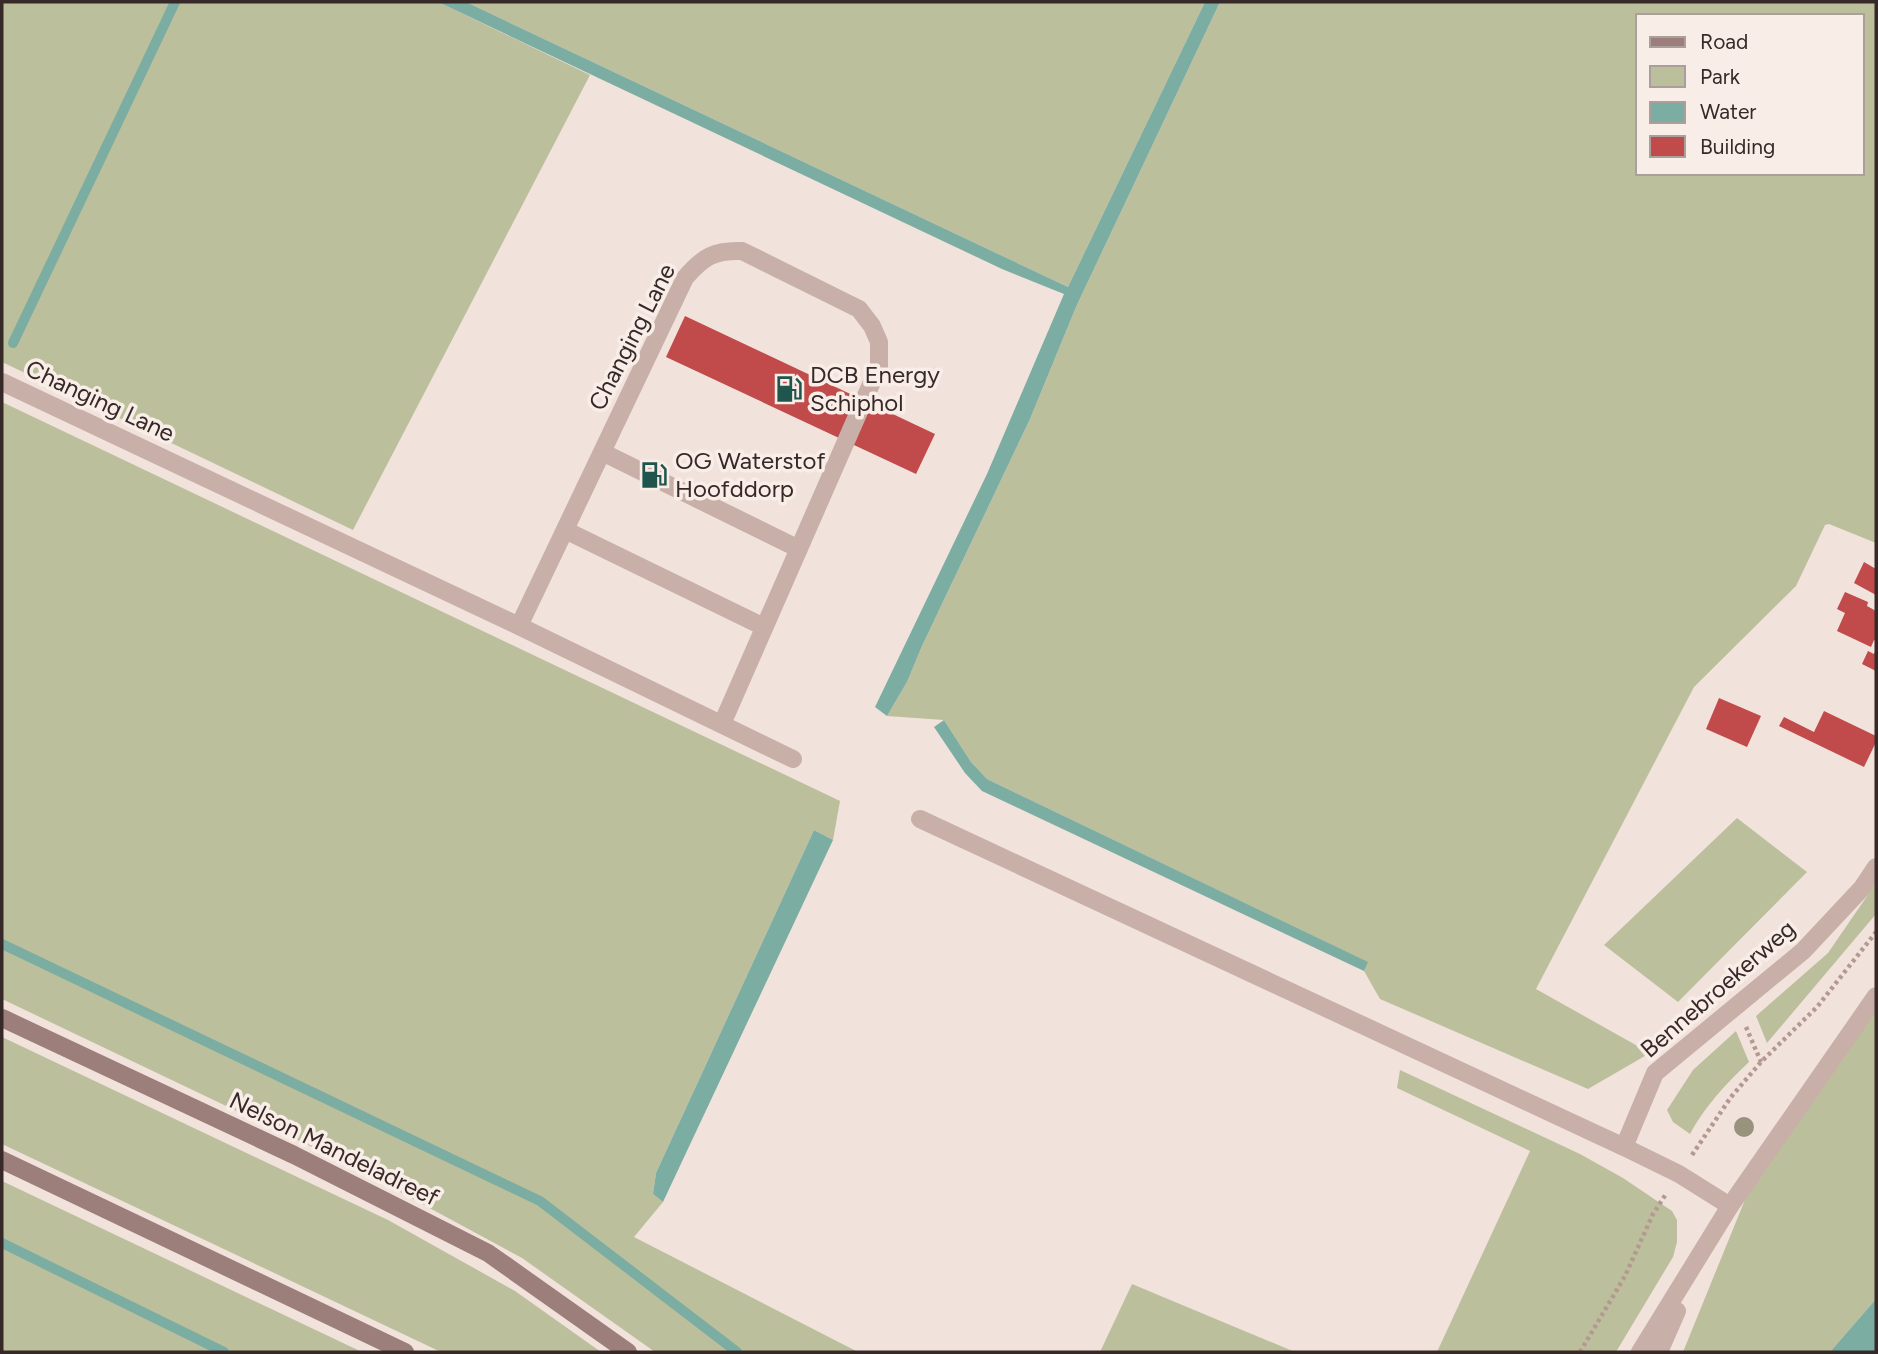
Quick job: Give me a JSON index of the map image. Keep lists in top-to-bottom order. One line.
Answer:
{"streets":{"main road":["Nelson Mandeladreef"],"street":["Changing Lane","Bennebroekerweg"]},"places":{"fuel station":["DCB Energy Schiphol","OG Waterstof Hoofddorp"]},"legend":["Road","Park","Water","Building"]}
